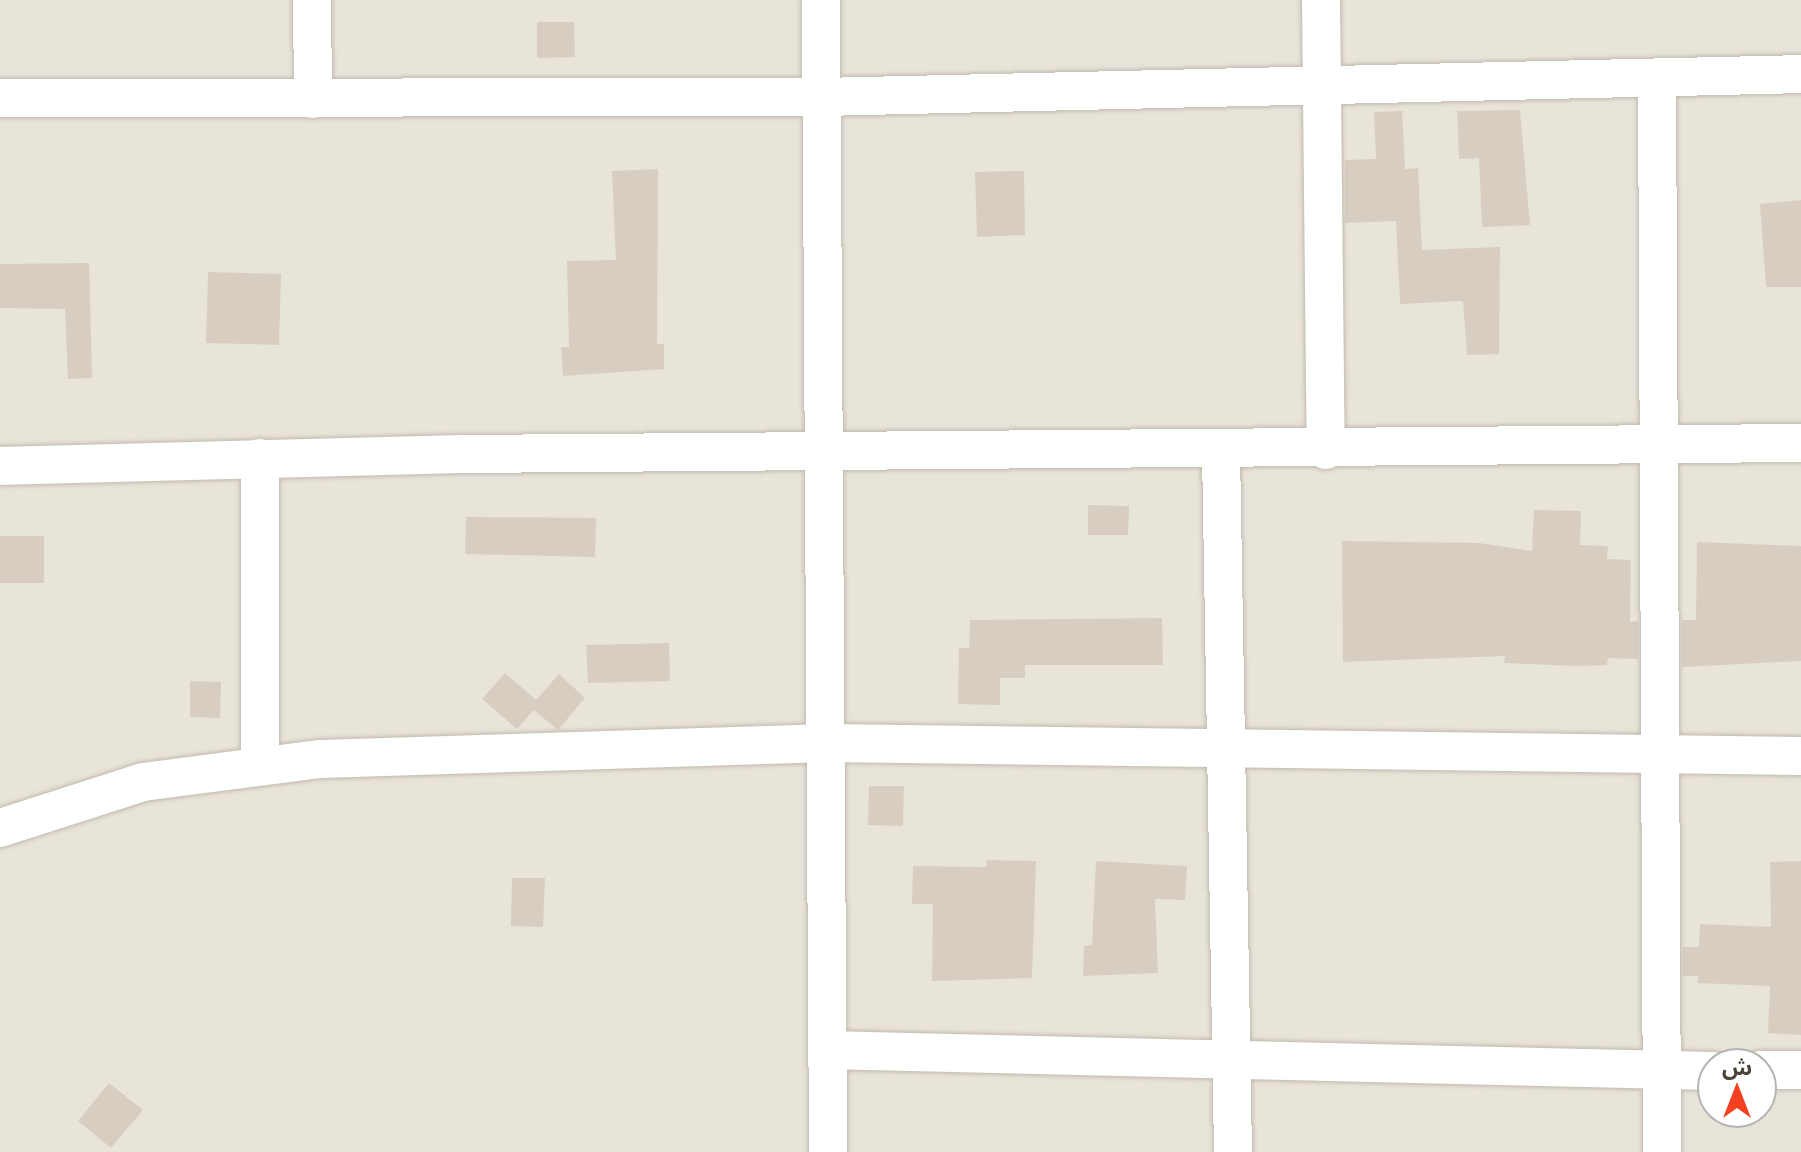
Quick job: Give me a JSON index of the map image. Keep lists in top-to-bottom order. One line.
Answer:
{"north":"top"}
